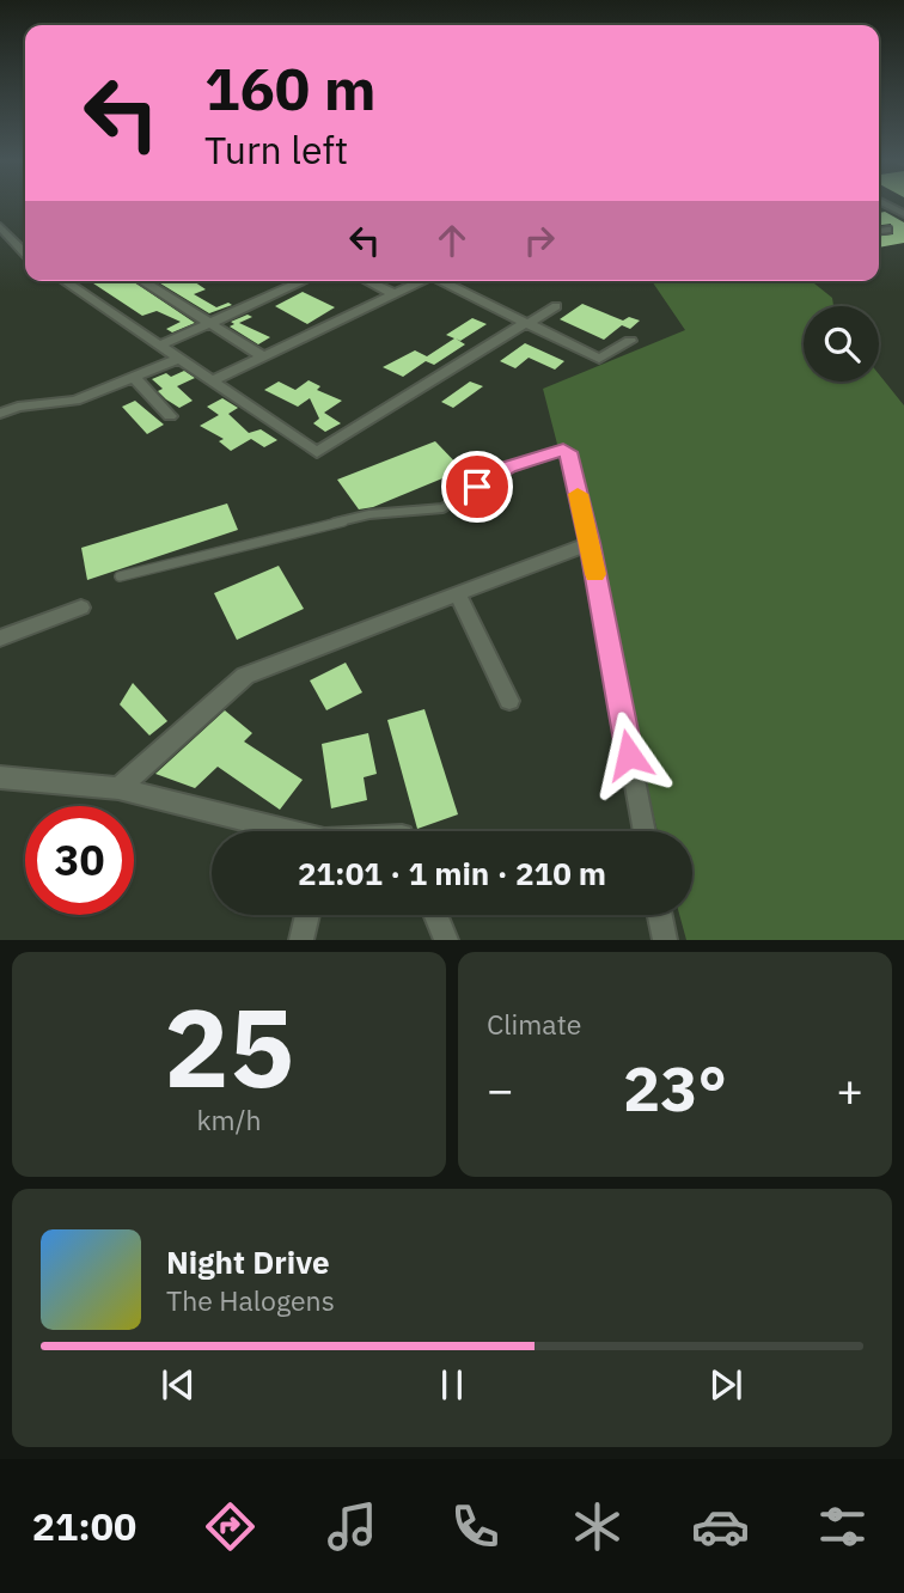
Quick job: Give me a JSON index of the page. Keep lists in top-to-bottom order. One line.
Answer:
{"page":{"turn":["160 m","Turn left"],"limit":"30","trip":"21:01 · 1 min · 210 m","tile":[["25","km/h"],"Climate"],"heat":["−","23°","+"],"song":["Night Drive","The Halogens"],"tabs":"21:00"}}
